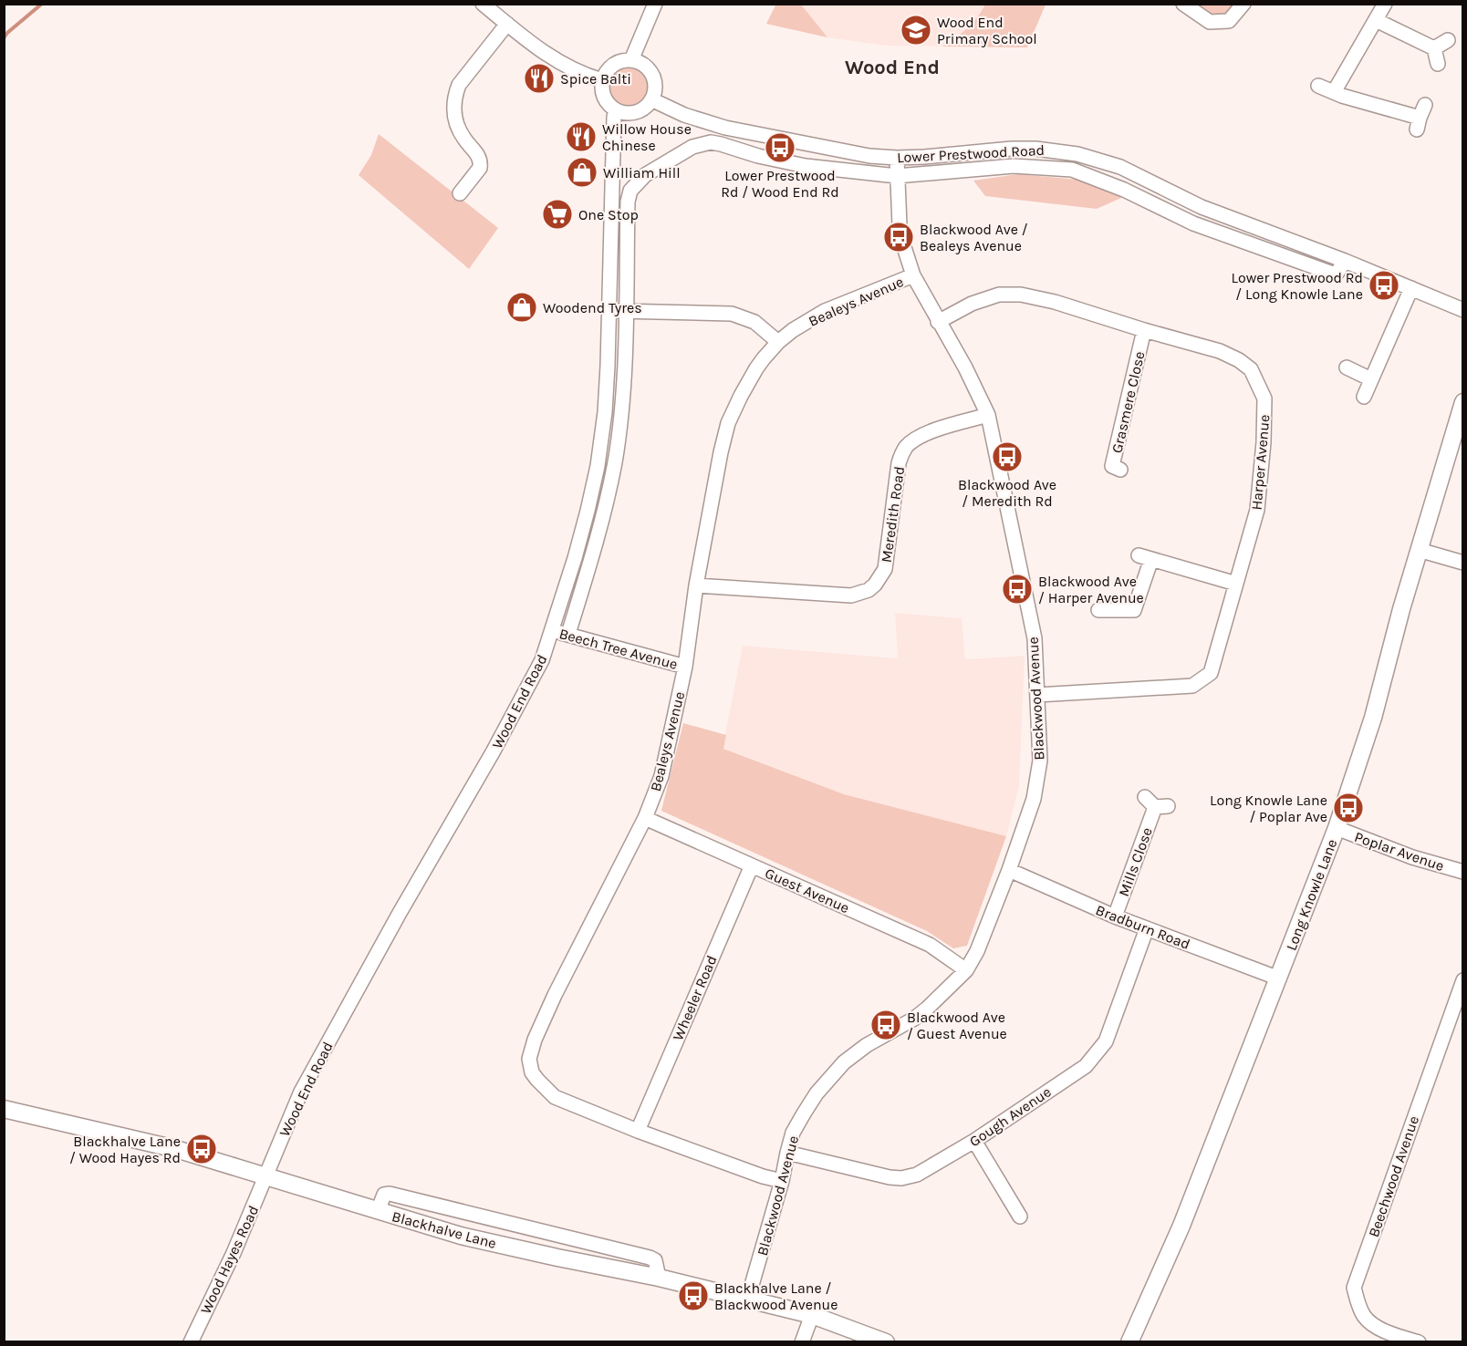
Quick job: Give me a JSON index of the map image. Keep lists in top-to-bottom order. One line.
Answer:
{"streets":{"main road":["Long Knowle Lane","Blackhalve Lane"],"street":["Lower Prestwood Road","Bealeys Avenue","Grasmere Close","Harper Avenue","Meredith Road","Beech Tree Avenue","Blackwood Avenue","Wood End Road","Poplar Avenue","Mills Close","Guest Avenue","Bradburn Road","Wheeler Road","Gough Avenue","Beechwood Avenue","Wood Hayes Road"]},"crossings":[["Lower Prestwood Road","Blackwood Avenue"],["Lower Prestwood Road","Wood End Road"],["Bealeys Avenue","Meredith Road"],["Bealeys Avenue","Beech Tree Avenue"],["Bealeys Avenue","Blackwood Avenue"],["Bealeys Avenue","Guest Avenue"],["Bealeys Avenue","Wheeler Road"],["Grasmere Close","Harper Avenue"],["Harper Avenue","Blackwood Avenue"],["Meredith Road","Blackwood Avenue"],["Beech Tree Avenue","Wood End Road"],["Blackwood Avenue","Guest Avenue"],["Blackwood Avenue","Bradburn Road"],["Blackwood Avenue","Gough Avenue"],["Blackwood Avenue","Blackhalve Lane"],["Wood End Road","Blackhalve Lane"],["Wood End Road","Wood Hayes Road"],["Poplar Avenue","Long Knowle Lane"],["Mills Close","Bradburn Road"],["Guest Avenue","Wheeler Road"],["Long Knowle Lane","Bradburn Road"],["Bradburn Road","Gough Avenue"],["Blackhalve Lane","Wood Hayes Road"]],"districts":["Wood End"],"places":{"school or university":["Wood End Primary School"],"restaurant":["Spice Balti","Willow House Chinese"],"bus stop":["Lower Prestwood Rd / Wood End Rd","Blackwood Ave / Bealeys Avenue","Lower Prestwood Rd / Long Knowle Lane","Blackwood Ave / Meredith Rd","Blackwood Ave / Harper Avenue","Long Knowle Lane / Poplar Ave","Blackwood Ave / Guest Avenue","Blackhalve Lane / Wood Hayes Rd","Blackhalve Lane / Blackwood Avenue"],"shop":["William Hill","Woodend Tyres"],"supermarket":["One Stop"]}}
